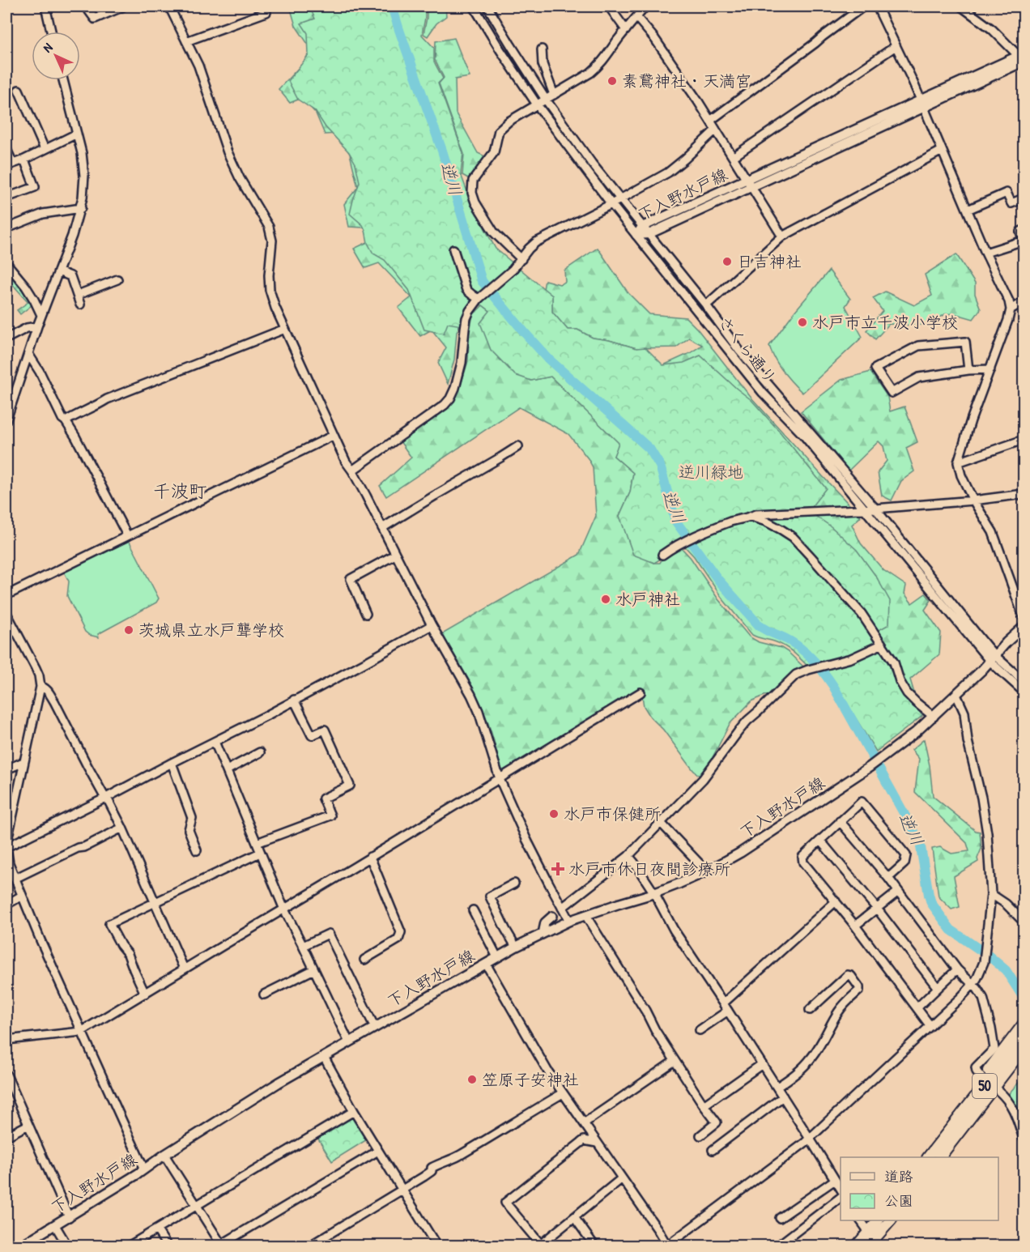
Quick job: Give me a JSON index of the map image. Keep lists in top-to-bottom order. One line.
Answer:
{"streets":{"highway":["50"],"main road":["下入野水戸線"],"street":["さくら通り"]},"crossings":[["下入野水戸線","さくら通り"]],"districts":["千波町"],"water":["逆川"],"parks":["逆川緑地"],"places":{"other":["素鵞神社・天満宮","日吉神社","水戸市立千波小学校","水戸神社","茨城県立水戸聾学校","水戸市保健所","笠原子安神社"],"health":["水戸市休日夜間診療所"]},"legend":["道路","公園"],"north":"top left"}
